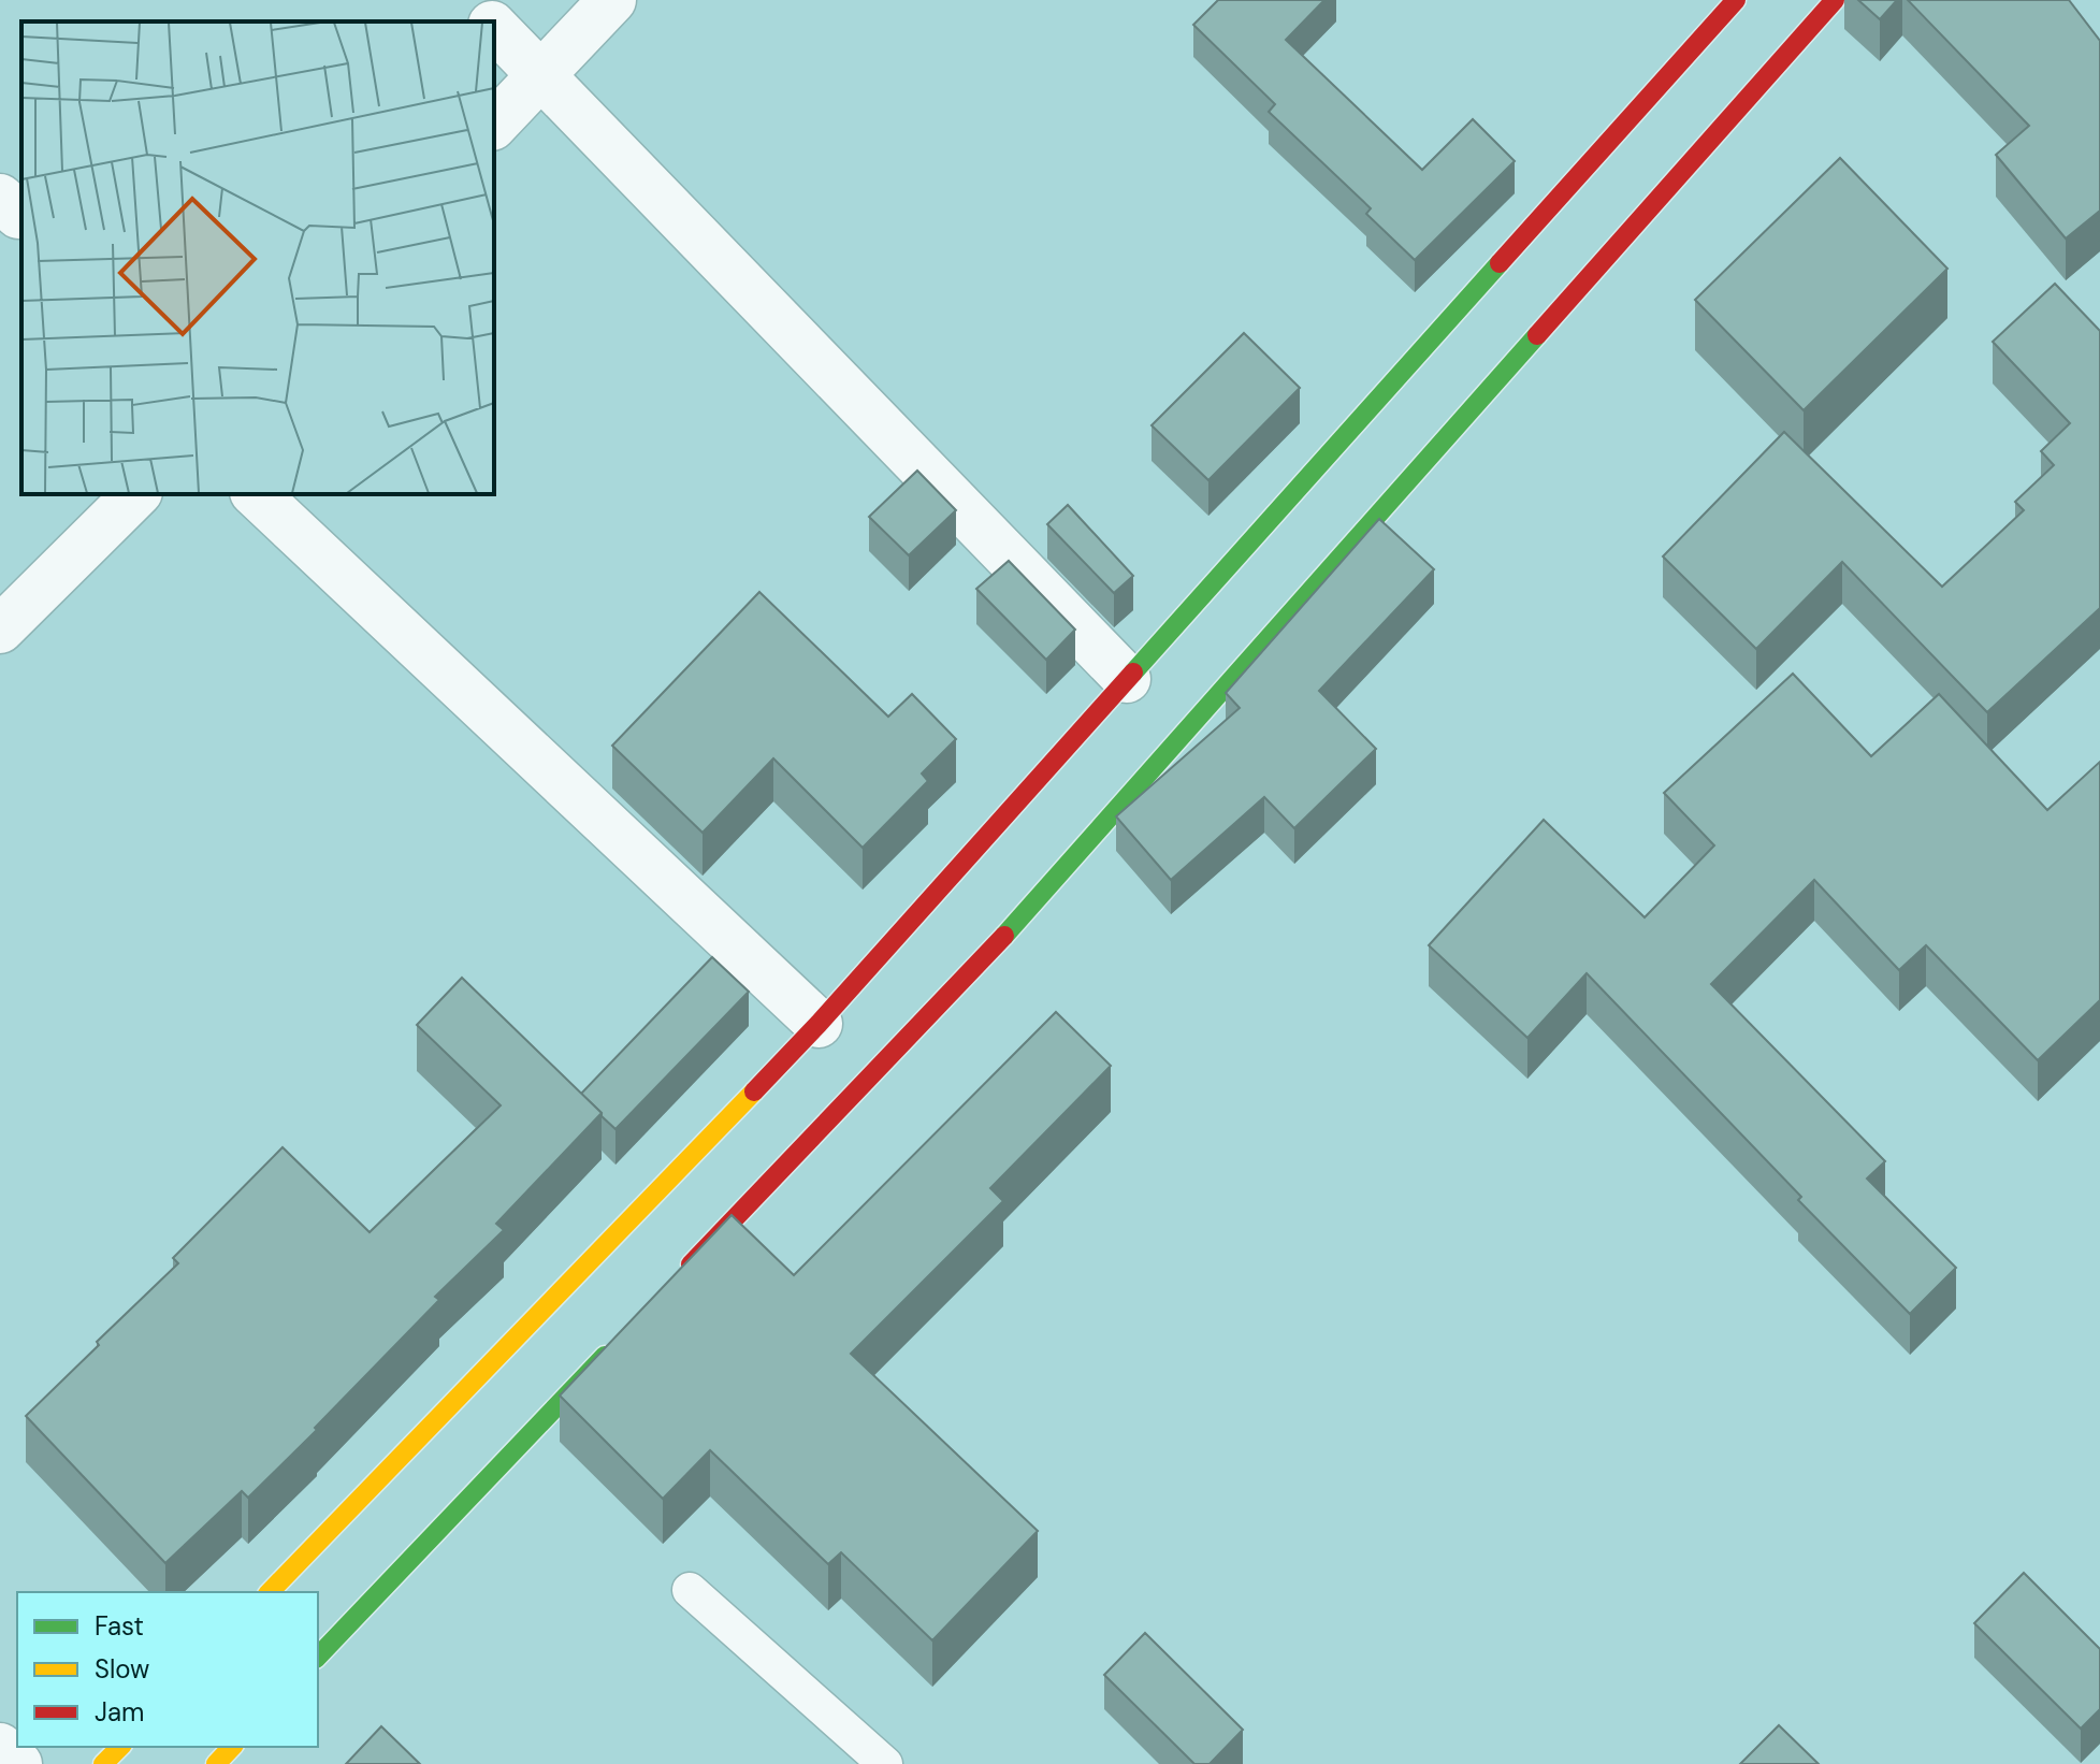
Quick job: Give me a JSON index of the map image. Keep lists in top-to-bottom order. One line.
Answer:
{"legend":["Fast","Slow","Jam"]}
